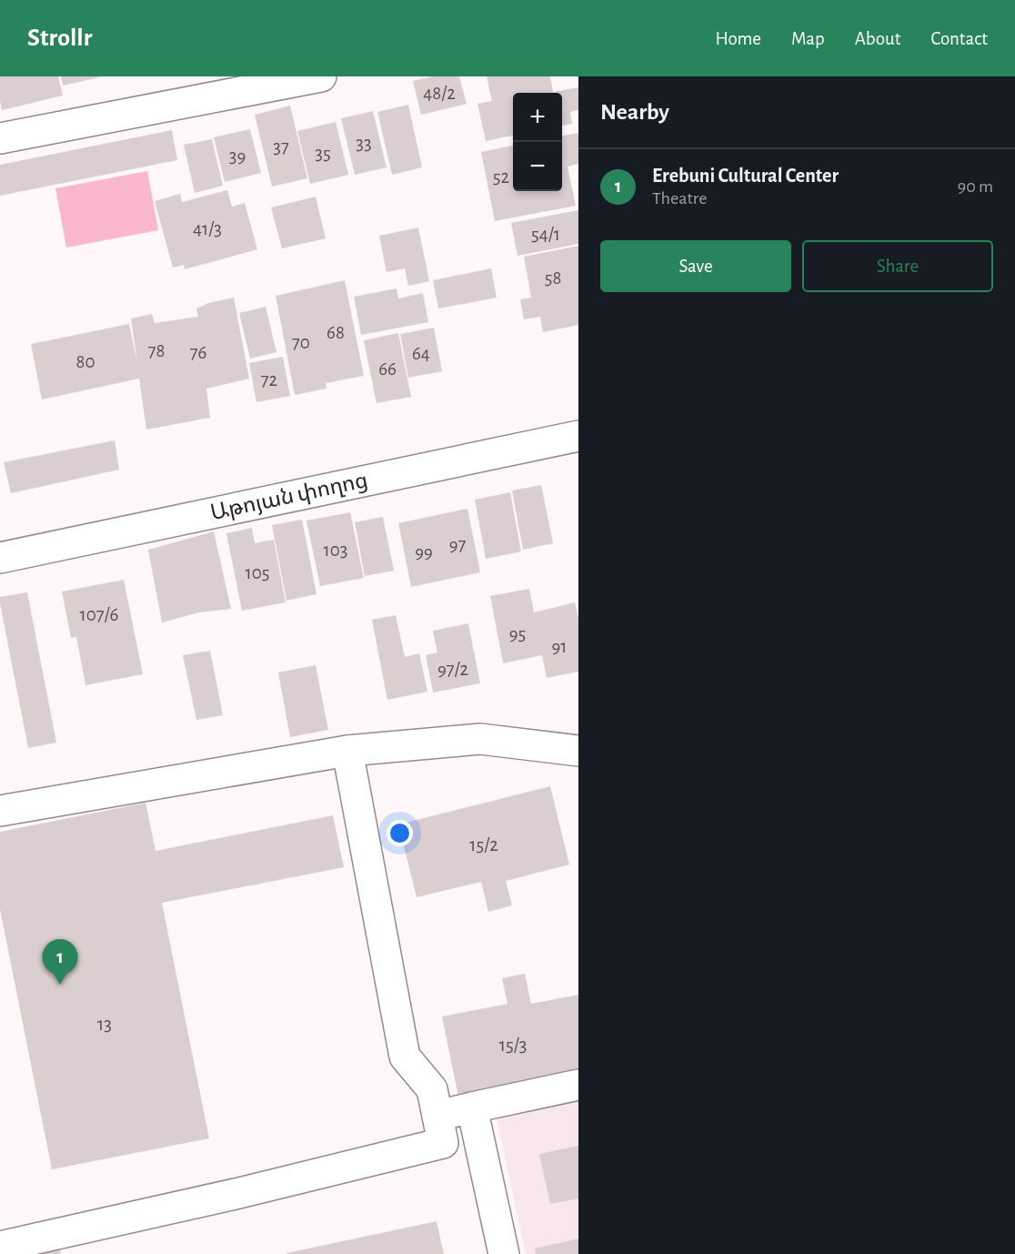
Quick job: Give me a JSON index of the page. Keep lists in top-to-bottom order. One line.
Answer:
{"streets":{"main road":["Աթոյան փողոց"]},"house_numbers":["48/2","33","37","35","39","52","41/3","54/1","58","68","70","78","76","64","80","66","72","97","103","99","105","107/6","95","91","97/2","15/2","13","15/3"],"page":{"header":"Strollr","nav":["Home","Map","About","Contact"],"heading":"Nearby","map_buttons":["+","−"],"list":[{"mark":"1","name":"Erebuni Cultural Center","note":"Theatre","value":"90 m"}],"buttons":["Save","Share"],"pins":"1"}}
